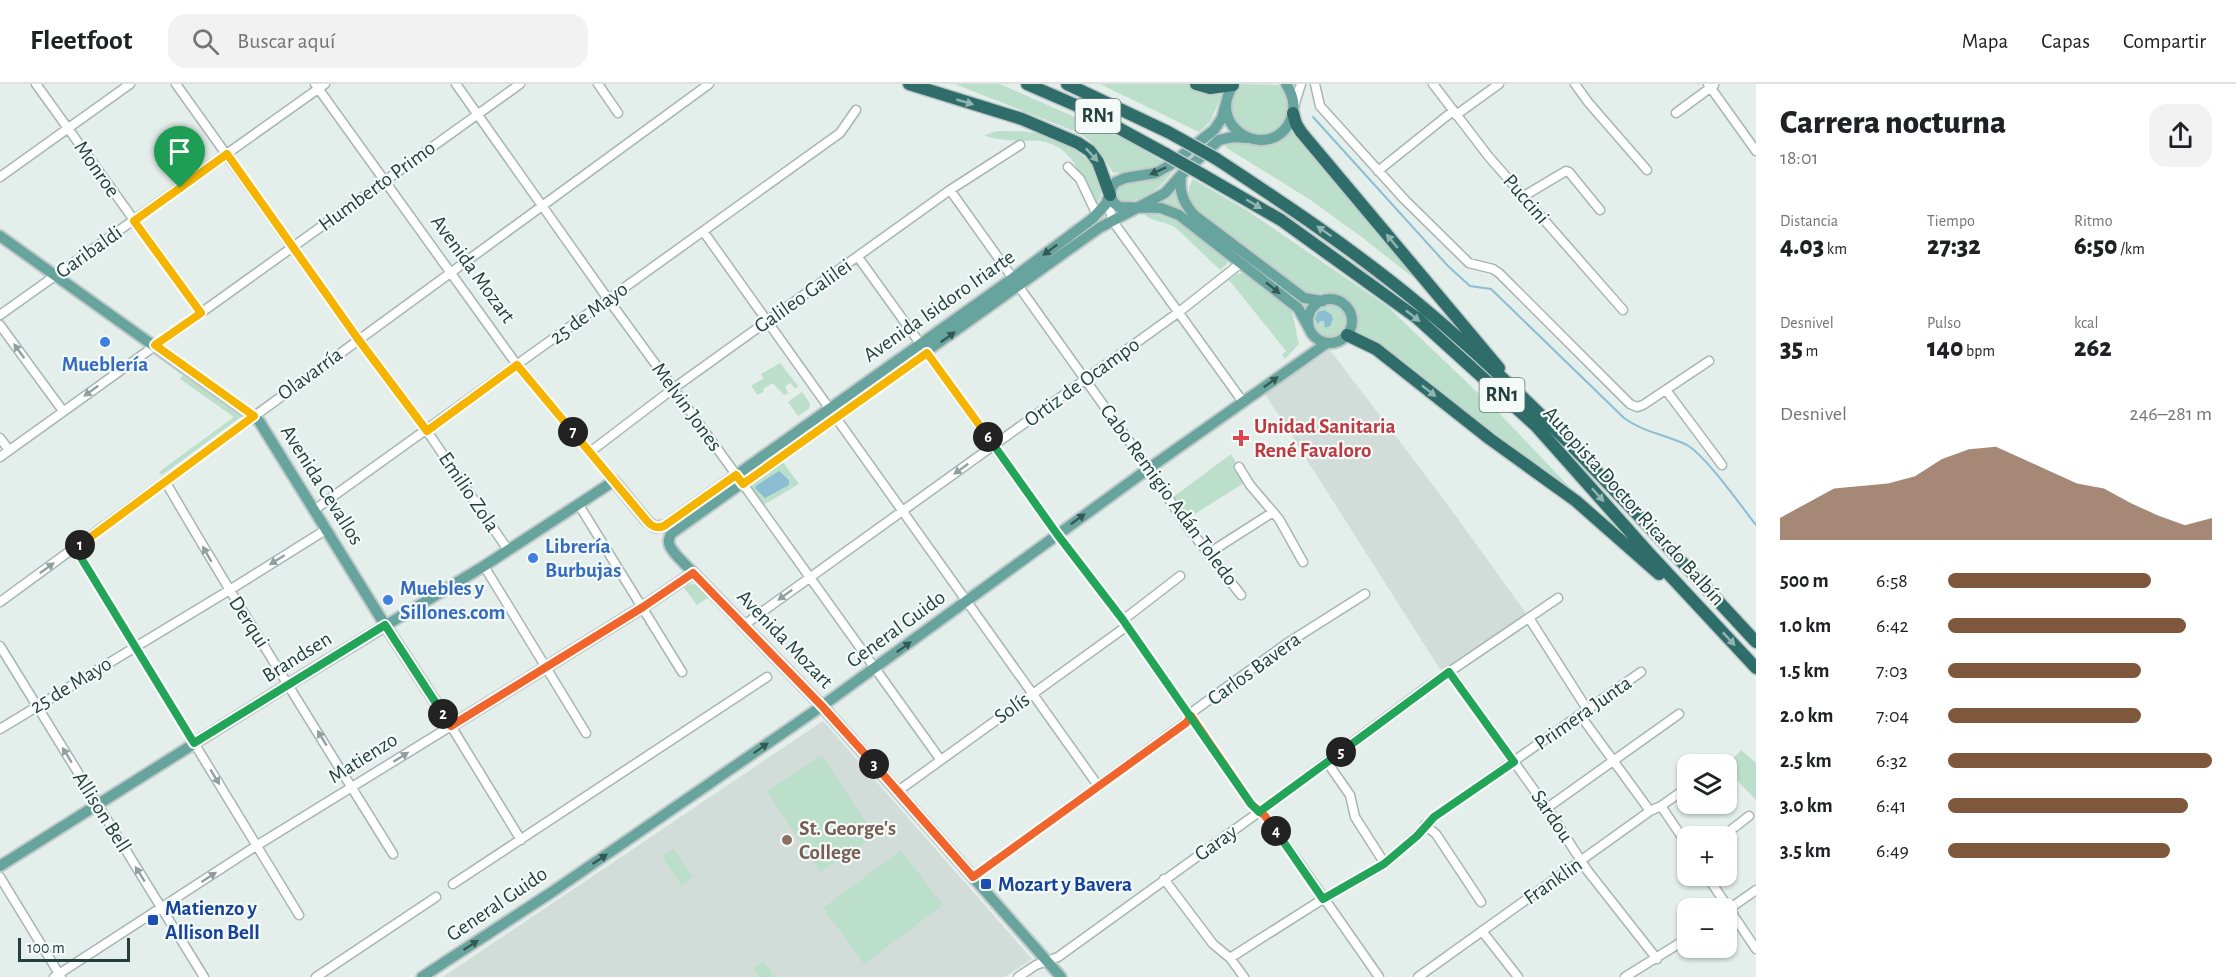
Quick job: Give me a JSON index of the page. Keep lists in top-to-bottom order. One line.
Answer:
{"streets":{"highway":["RN1","Autopista Doctor Ricardo Balbín"],"main road":["Avenida Mozart","Avenida Isidoro Iriarte","Avenida Cevallos","General Guido","Brandsen","Matienzo"],"street":["Monroe","Humberto Primo","Puccini","Garibaldi","Galileo Galilei","25 de Mayo","Olavarría","Ortiz de Ocampo","Melvin Jones","Emilio Zola","Cabo Remigio Adán Toledo","Derqui","Carlos Bavera","Solís","Primera Junta","Allison Bell","Sardou","Garay","Franklin"]},"crossings":[["Monroe","Humberto Primo"],["Monroe","Garibaldi"],["Humberto Primo","Avenida Mozart"],["Humberto Primo","Melvin Jones"],["Humberto Primo","Avenida Cevallos"],["Humberto Primo","Emilio Zola"],["Garibaldi","Avenida Mozart"],["Garibaldi","Avenida Cevallos"],["Garibaldi","Emilio Zola"],["Avenida Mozart","Galileo Galilei"],["Avenida Mozart","Avenida Isidoro Iriarte"],["Avenida Mozart","25 de Mayo"],["Avenida Mozart","Olavarría"],["Avenida Mozart","Ortiz de Ocampo"],["Avenida Mozart","General Guido"],["Avenida Mozart","Brandsen"],["Avenida Mozart","Carlos Bavera"],["Avenida Mozart","Solís"],["Avenida Mozart","Matienzo"],["Avenida Mozart","Garay"],["Galileo Galilei","Melvin Jones"],["Galileo Galilei","Cabo Remigio Adán Toledo"],["Avenida Isidoro Iriarte","Melvin Jones"],["Avenida Isidoro Iriarte","Cabo Remigio Adán Toledo"],["25 de Mayo","Melvin Jones"],["25 de Mayo","Avenida Cevallos"],["25 de Mayo","Emilio Zola"],["25 de Mayo","Derqui"],["25 de Mayo","Allison Bell"],["Olavarría","Melvin Jones"],["Olavarría","Avenida Cevallos"],["Olavarría","Emilio Zola"],["Olavarría","Derqui"],["Ortiz de Ocampo","Melvin Jones"],["Ortiz de Ocampo","Cabo Remigio Adán Toledo"],["Melvin Jones","General Guido"],["Melvin Jones","Solís"],["Avenida Cevallos","Brandsen"],["Avenida Cevallos","Matienzo"],["Emilio Zola","Brandsen"],["Cabo Remigio Adán Toledo","General Guido"],["Derqui","Brandsen"],["Derqui","Matienzo"],["Brandsen","Allison Bell"],["Primera Junta","Sardou"],["Matienzo","Allison Bell"],["Sardou","Garay"],["Sardou","Franklin"]],"one_way":["Derqui","General Guido","Allison Bell"],"places":{"other":["Mueblería","Librería Burbujas","Muebles y Sillones.com","St. George's College"],"health":["Unidad Sanitaria René Favaloro"],"transit":["Mozart y Bavera","Matienzo y Allison Bell"]},"scale_bar":"100 m","page":{"header":"Fleetfoot","search":"Buscar aquí","nav":["Mapa","Capas","Compartir"],"heading":["Carrera nocturna","18:01"],"stats":[["Distancia","4.03 km"],["Tiempo","27:32"],["Ritmo","6:50 /km"],["Desnivel","35 m"],["Pulso","140 bpm"],["kcal","262"]],"chart":["Desnivel","246–281 m"],"pins":["7","6","1","2","5","3","4"],"list":[{"name":"500 m","note":"6:58"},{"name":"1.0 km","note":"6:42"},{"name":"1.5 km","note":"7:03"},{"name":"2.0 km","note":"7:04"},{"name":"2.5 km","note":"6:32"},{"name":"3.0 km","note":"6:41"},{"name":"3.5 km","note":"6:49"}],"map_buttons":["+","−"],"scale":"100 m"}}
